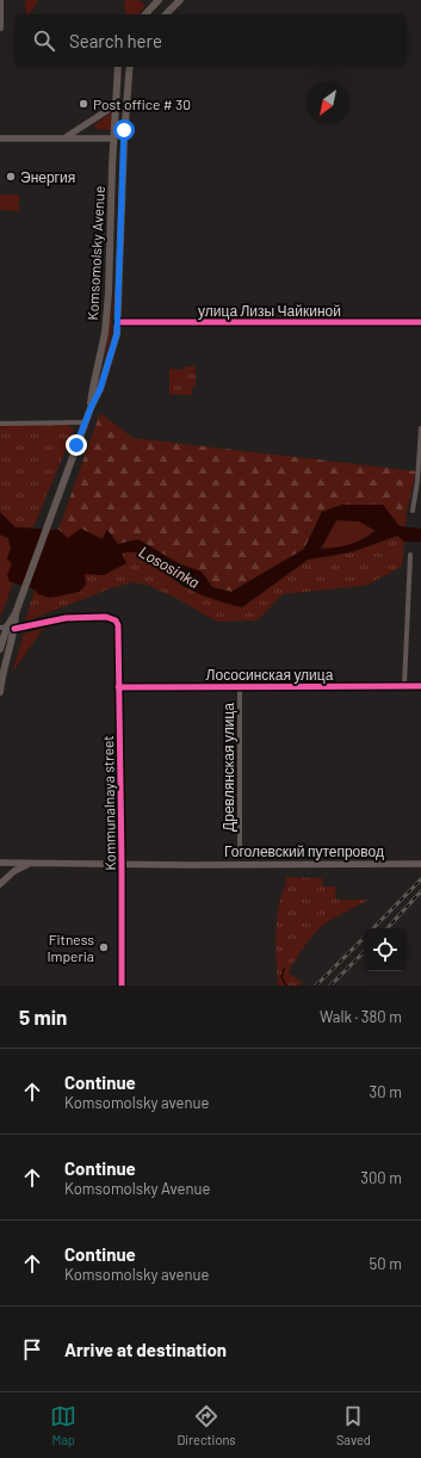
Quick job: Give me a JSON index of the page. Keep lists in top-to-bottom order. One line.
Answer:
{"streets":{"main road":["Komsomolsky Avenue","Гоголевский путепровод"],"street":["улица Лизы Чайкиной","Лососинская улица","Древлянская улица","Kommunalnaya street"]},"crossings":[["Komsomolsky Avenue","улица Лизы Чайкиной"],["Лососинская улица","Древлянская улица"],["Лососинская улица","Kommunalnaya street"],["Kommunalnaya street","Гоголевский путепровод"]],"water":["Lososinka"],"places":["Post office # 30","Энергия","Fitness Imperia"],"north":"bottom left","page":{"search":"Search here","heading":["5 min","Walk · 380 m"],"list":[["Continue","Komsomolsky avenue","30 m"],["Continue","Komsomolsky Avenue","300 m"],["Continue","Komsomolsky avenue","50 m"],"Arrive at destination"],"nav":["Map","Directions","Saved"]}}
